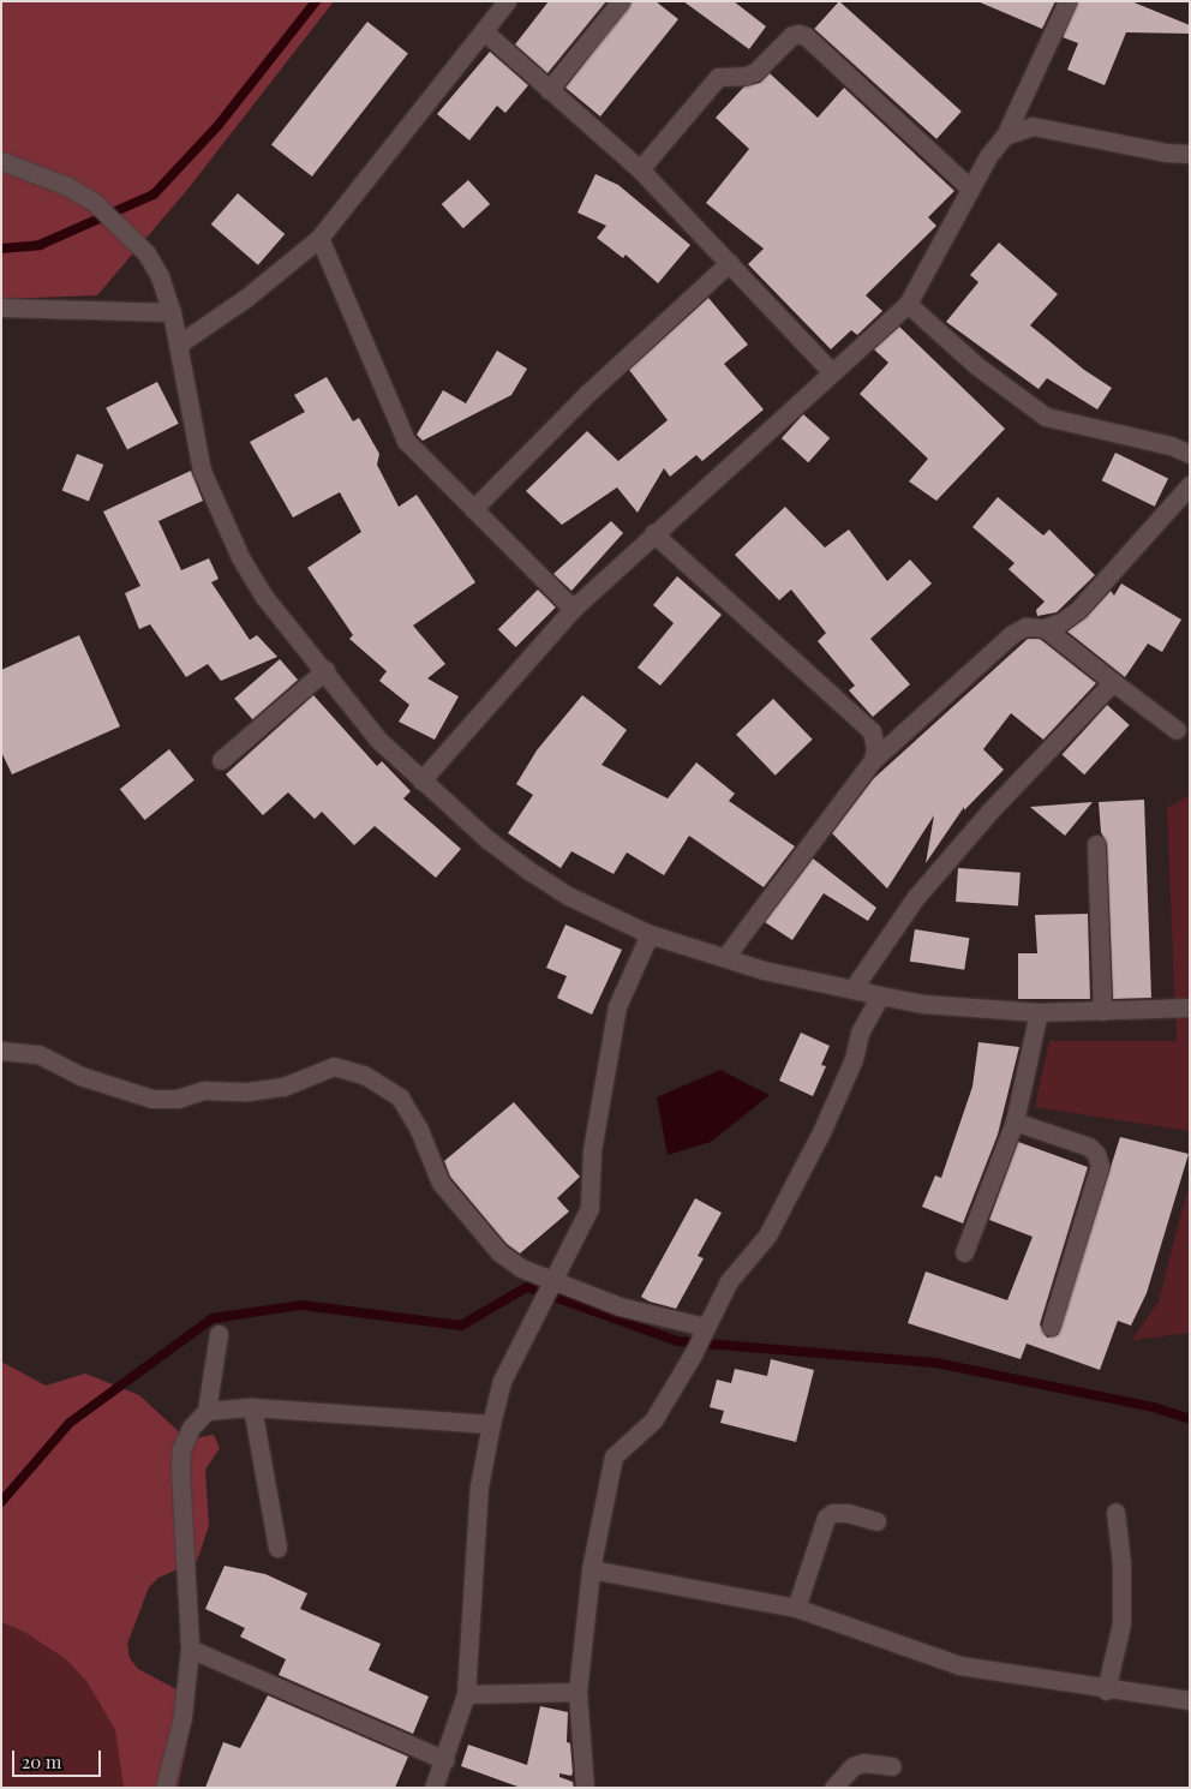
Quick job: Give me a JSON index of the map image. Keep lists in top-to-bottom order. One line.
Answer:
{"scale_bar":"20 m"}
